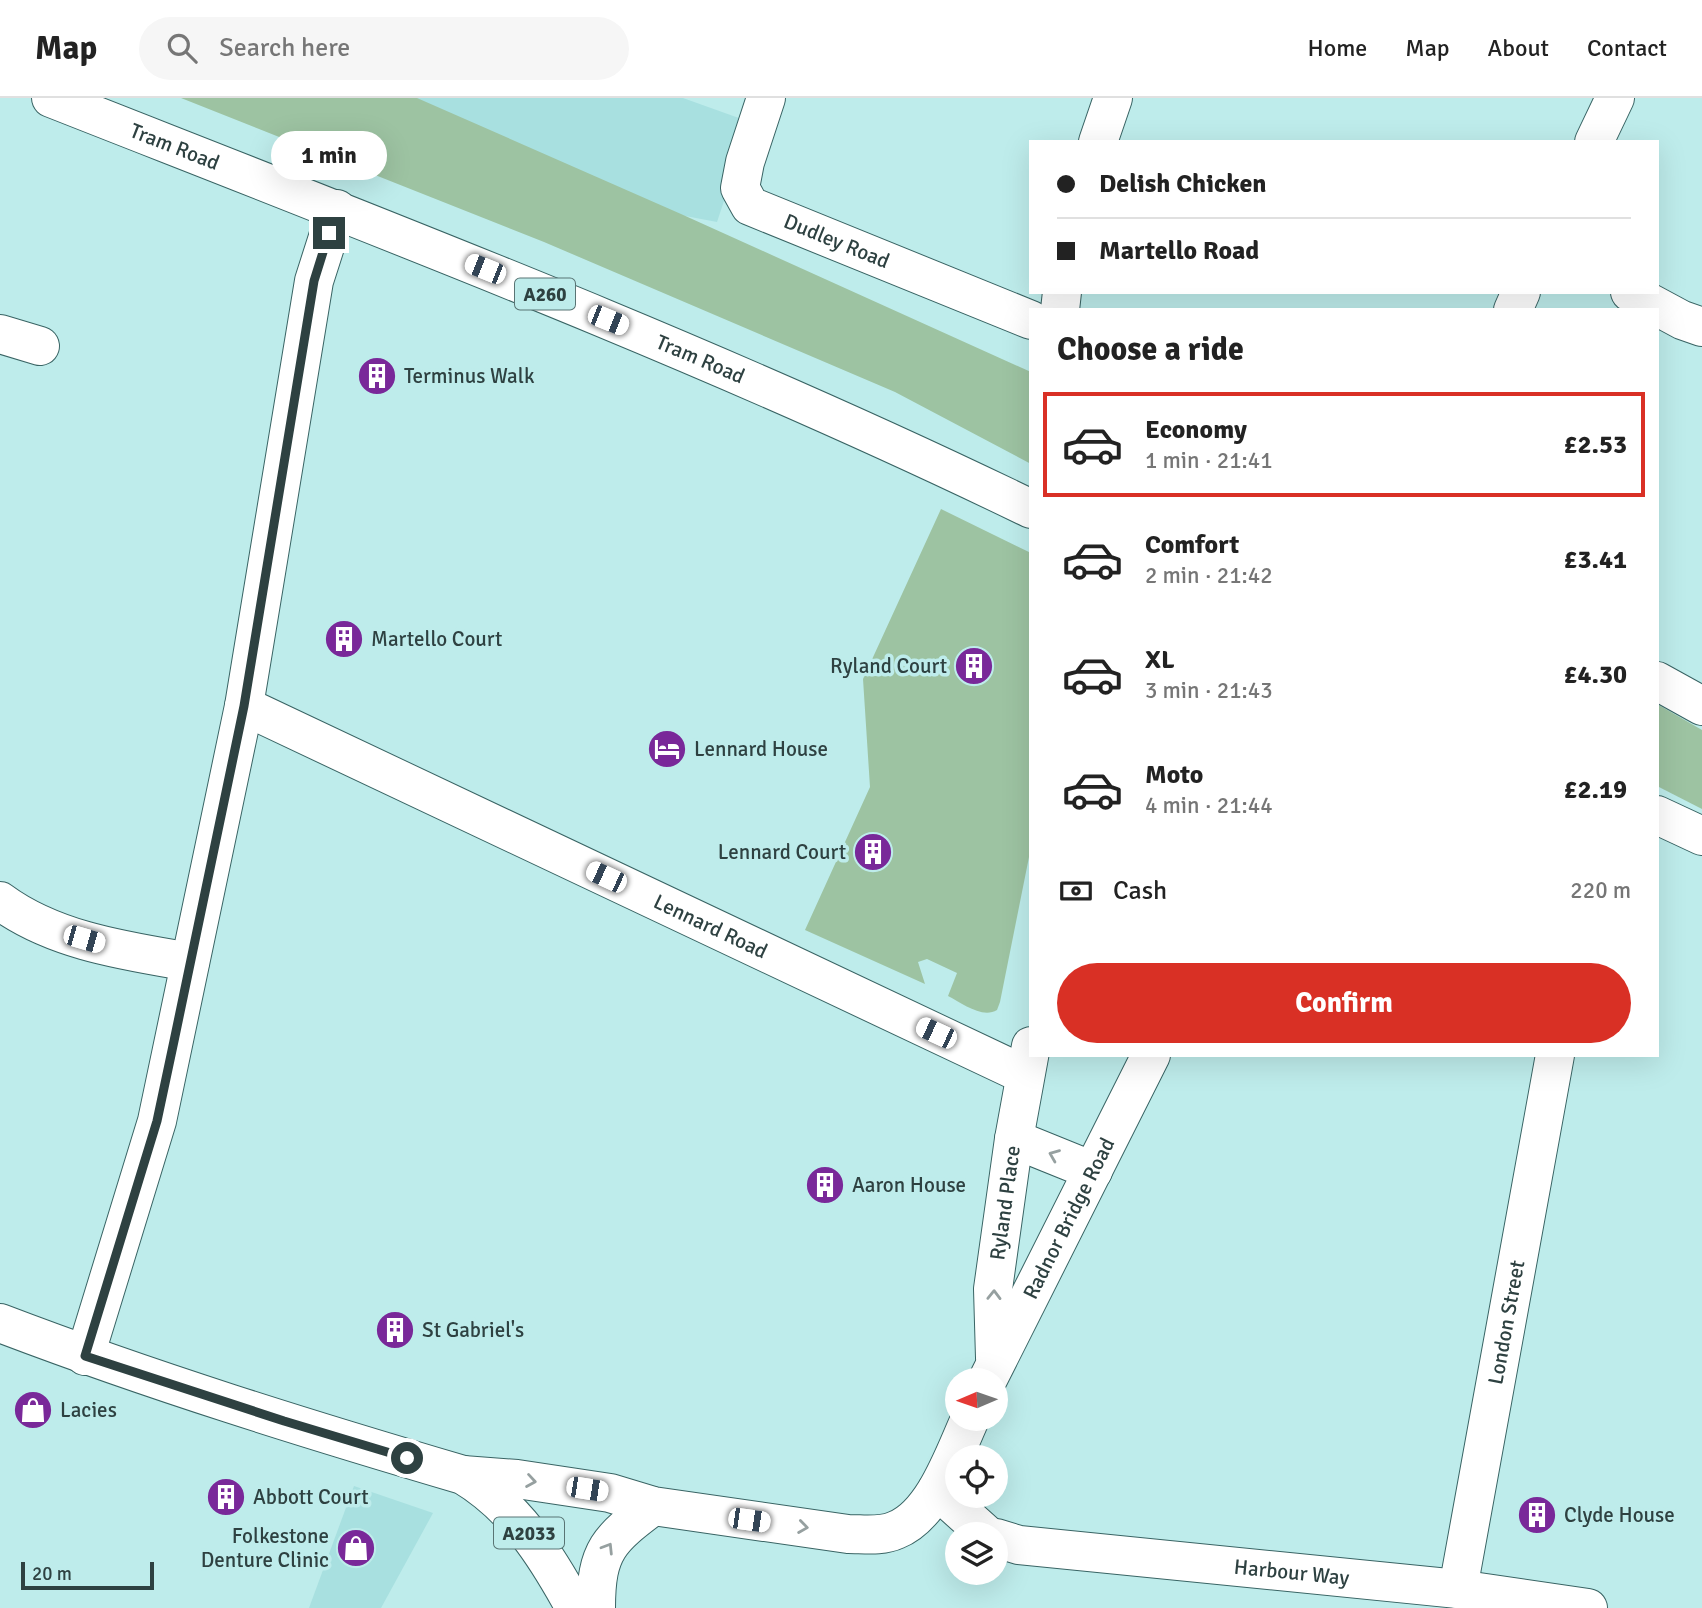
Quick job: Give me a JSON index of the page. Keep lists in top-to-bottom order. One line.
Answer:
{"streets":{"street":["Tram Road","Dudley Road","A260","Lennard Road","Ryland Place","Radnor Bridge Road","London Street","A2033","Harbour Way"]},"crossings":[["Lennard Road","Ryland Place"],["London Street","Harbour Way"]],"one_way":["Ryland Place"],"places":{"building":["Terminus Walk","Martello Court","Ryland Court","Lennard Court","Aaron House","St Gabriel's","Abbott Court","Clyde House"],"hotel":["Lennard House"],"shop":["Lacies","Folkestone Denture Clinic"]},"scale_bar":"20 m","north":"left","page":{"header":"Map","search":"Search here","nav":["Home","Map","About","Contact"],"bubble":"1 min","banner":["Delish Chicken","Martello Road"],"heading":"Choose a ride","list":[{"name":"Economy","note":"1 min · 21:41","value":"£2.53"},{"name":"Comfort","note":"2 min · 21:42","value":"£3.41"},{"name":"XL","note":"3 min · 21:43","value":"£4.30"},{"name":"Moto","note":"4 min · 21:44","value":"£2.19"}],"pay":["Cash","220 m"],"buttons":"Confirm","scale":"20 m"}}
